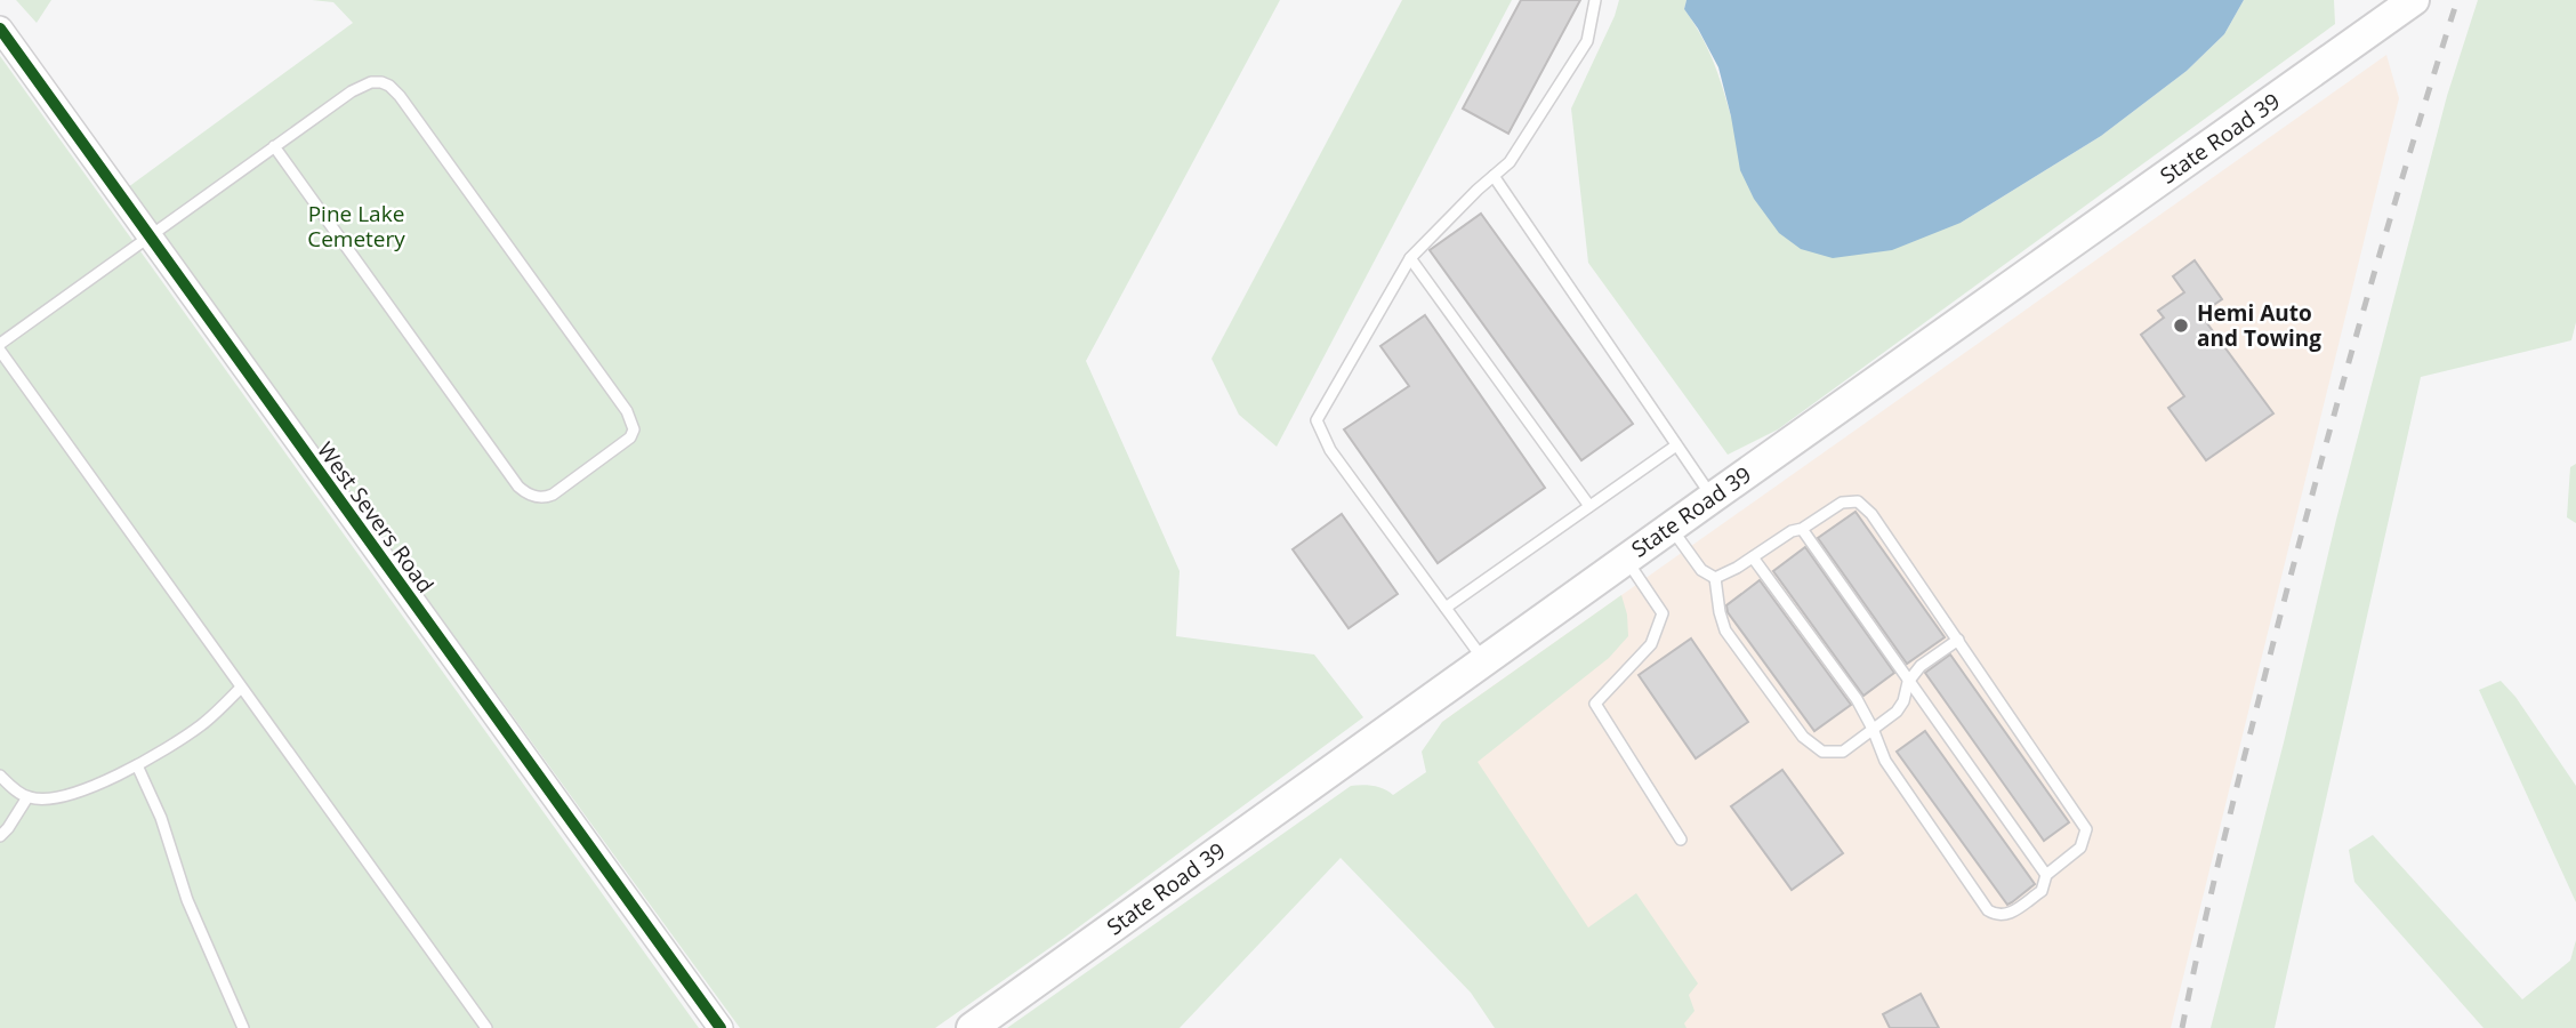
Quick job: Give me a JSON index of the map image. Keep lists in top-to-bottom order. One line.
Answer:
{"streets":{"main road":["State Road 39"],"street":["West Severs Road"]},"parks":["Pine Lake Cemetery"],"places":["Hemi Auto and Towing"]}
